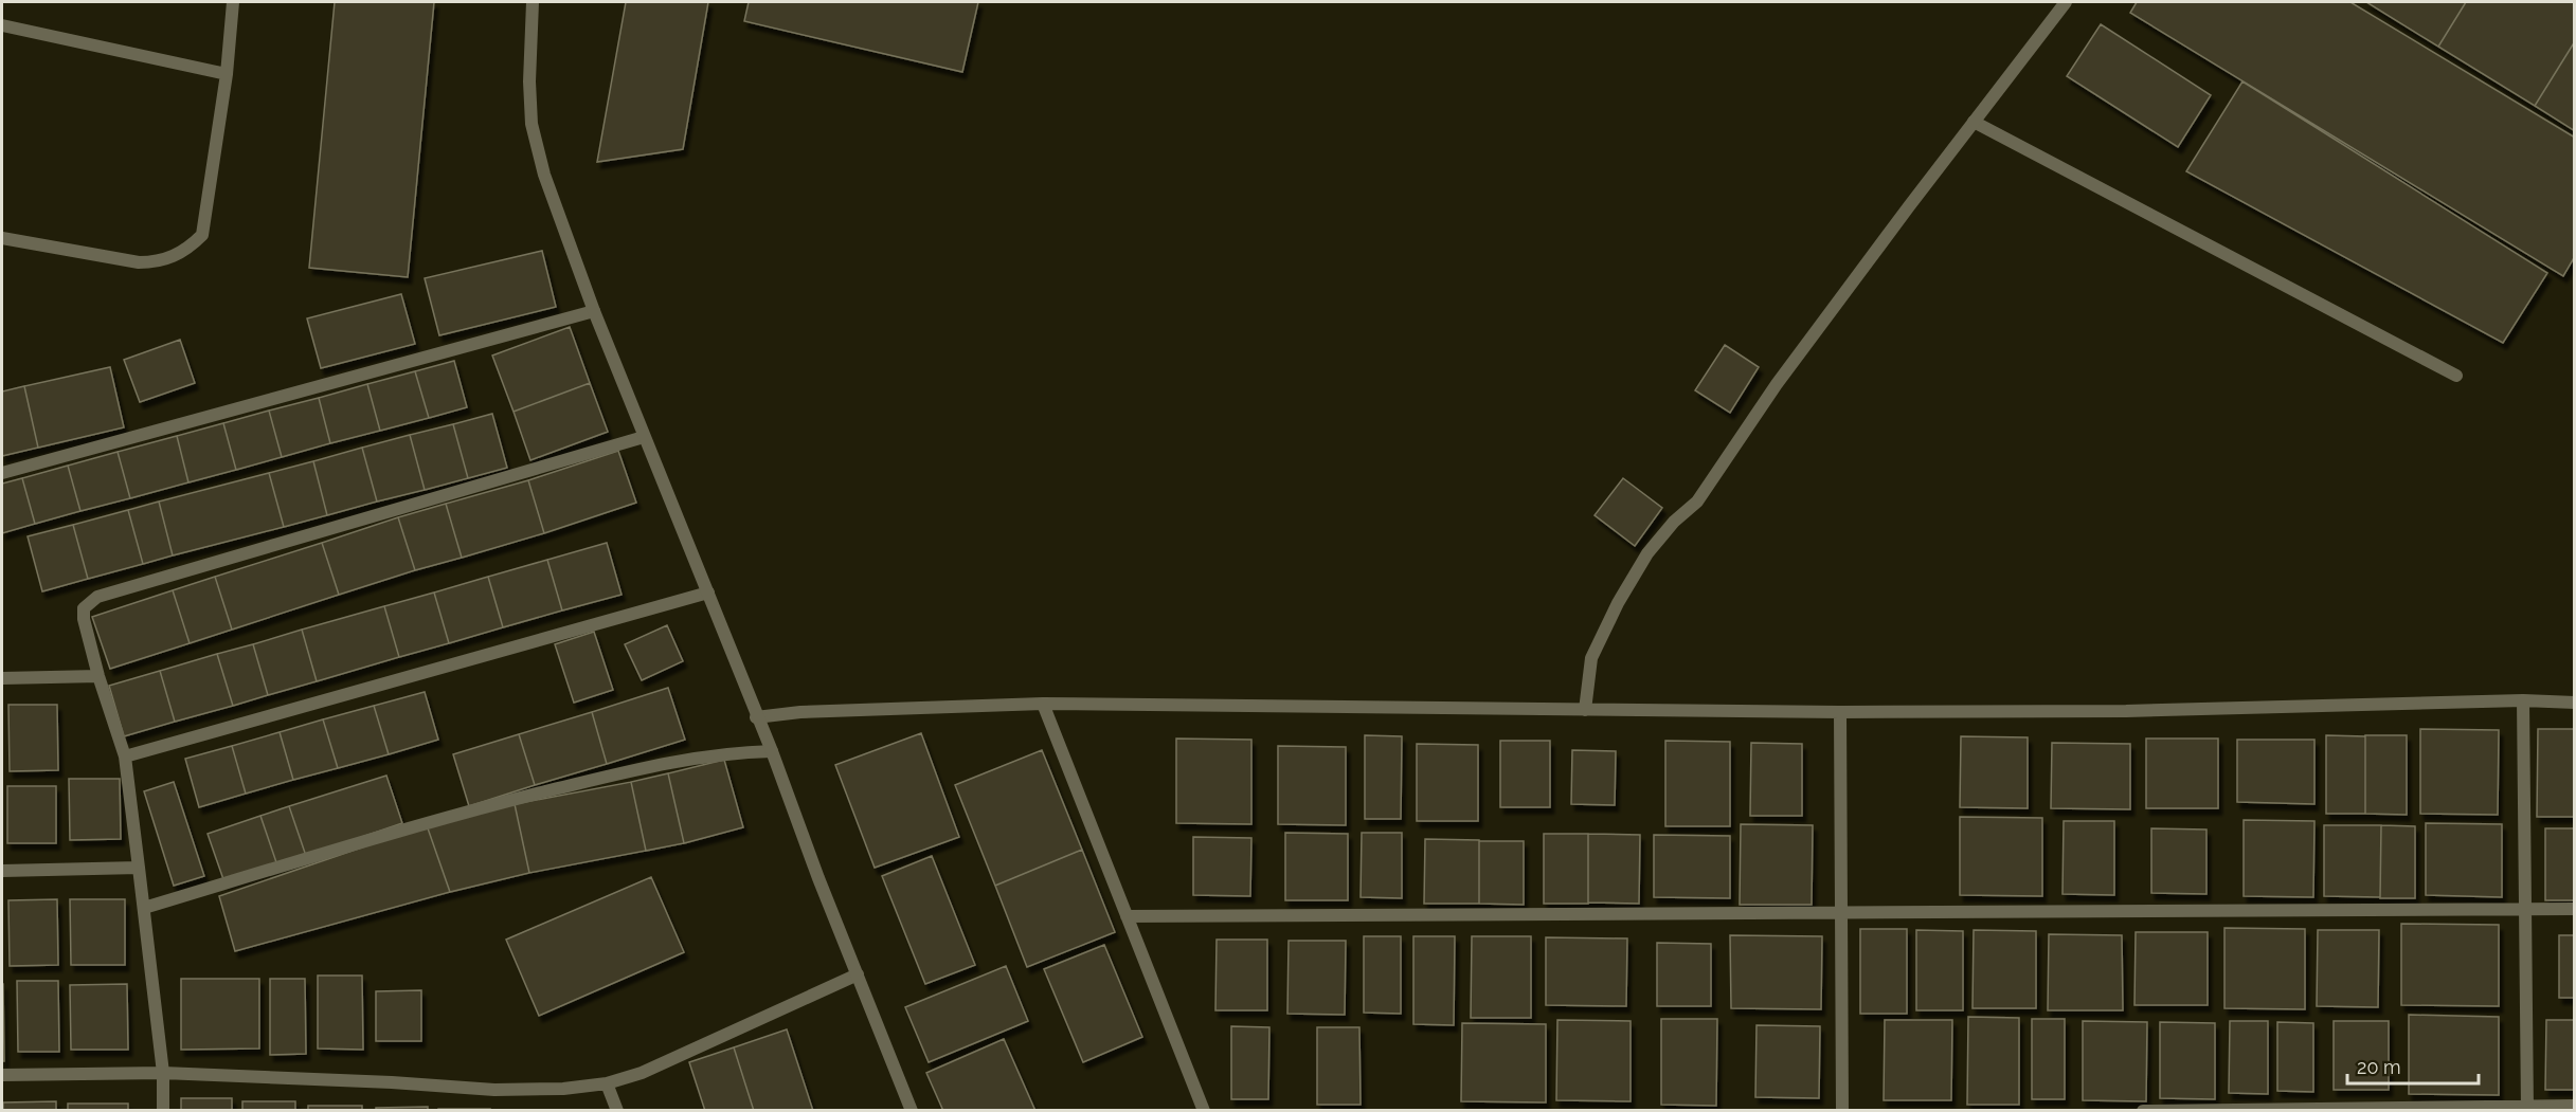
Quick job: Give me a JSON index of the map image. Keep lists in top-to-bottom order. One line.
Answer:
{"scale_bar":"20 m"}
